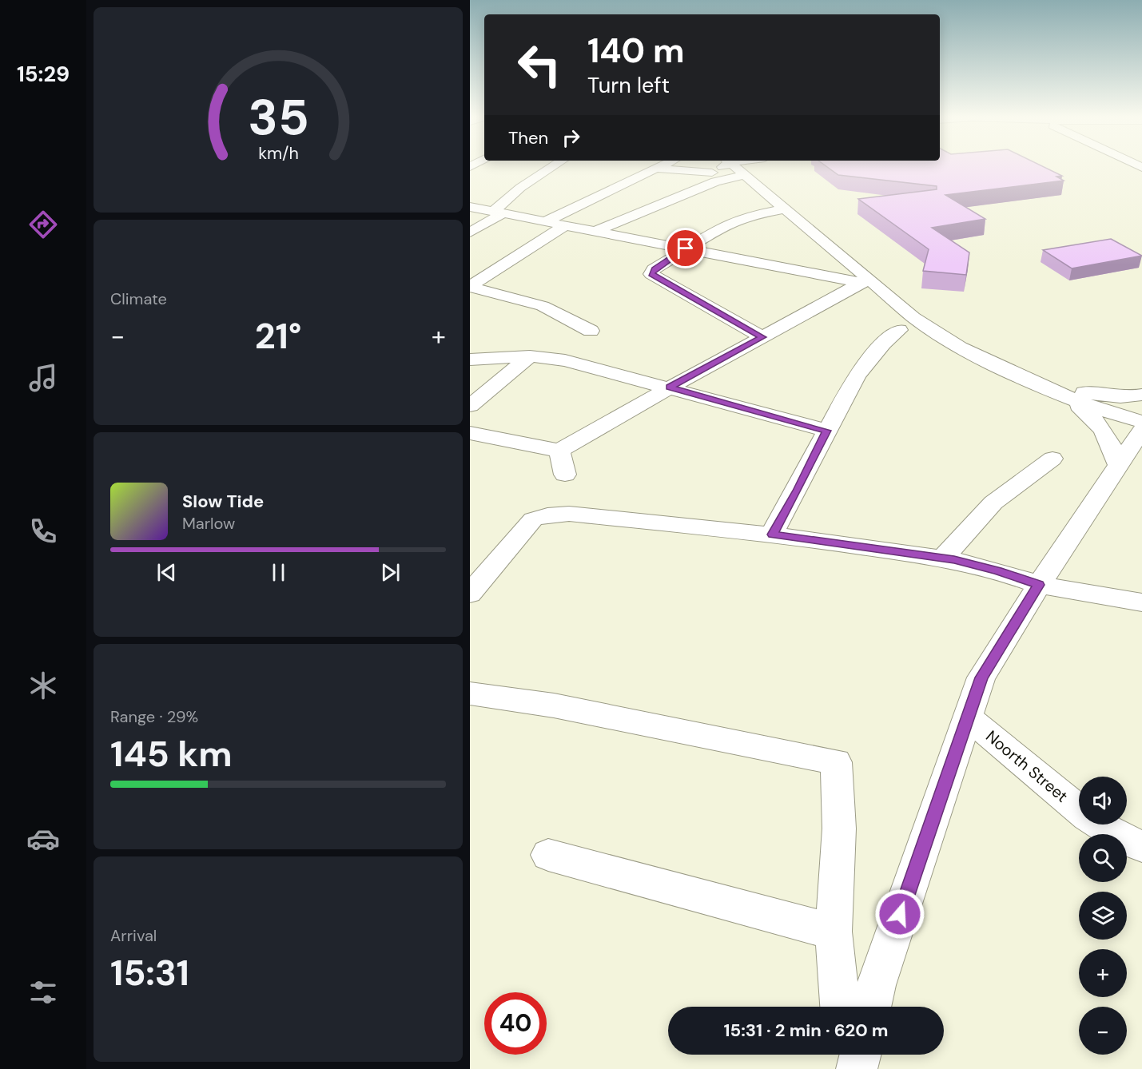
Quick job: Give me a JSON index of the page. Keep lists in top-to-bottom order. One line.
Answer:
{"streets":{"street":["Noorth Street"]},"page":{"tabs":"15:29","turn":["140 m","Turn left"],"then":"Then","tile":["Climate",["Range · 29%","145 km"],["Arrival","15:31"]],"heat":["−","21°","+"],"song":["Slow Tide","Marlow"],"map_buttons":["+","−"],"limit":"40","trip":"15:31 · 2 min · 620 m","gauge":["35","km/h"]}}
